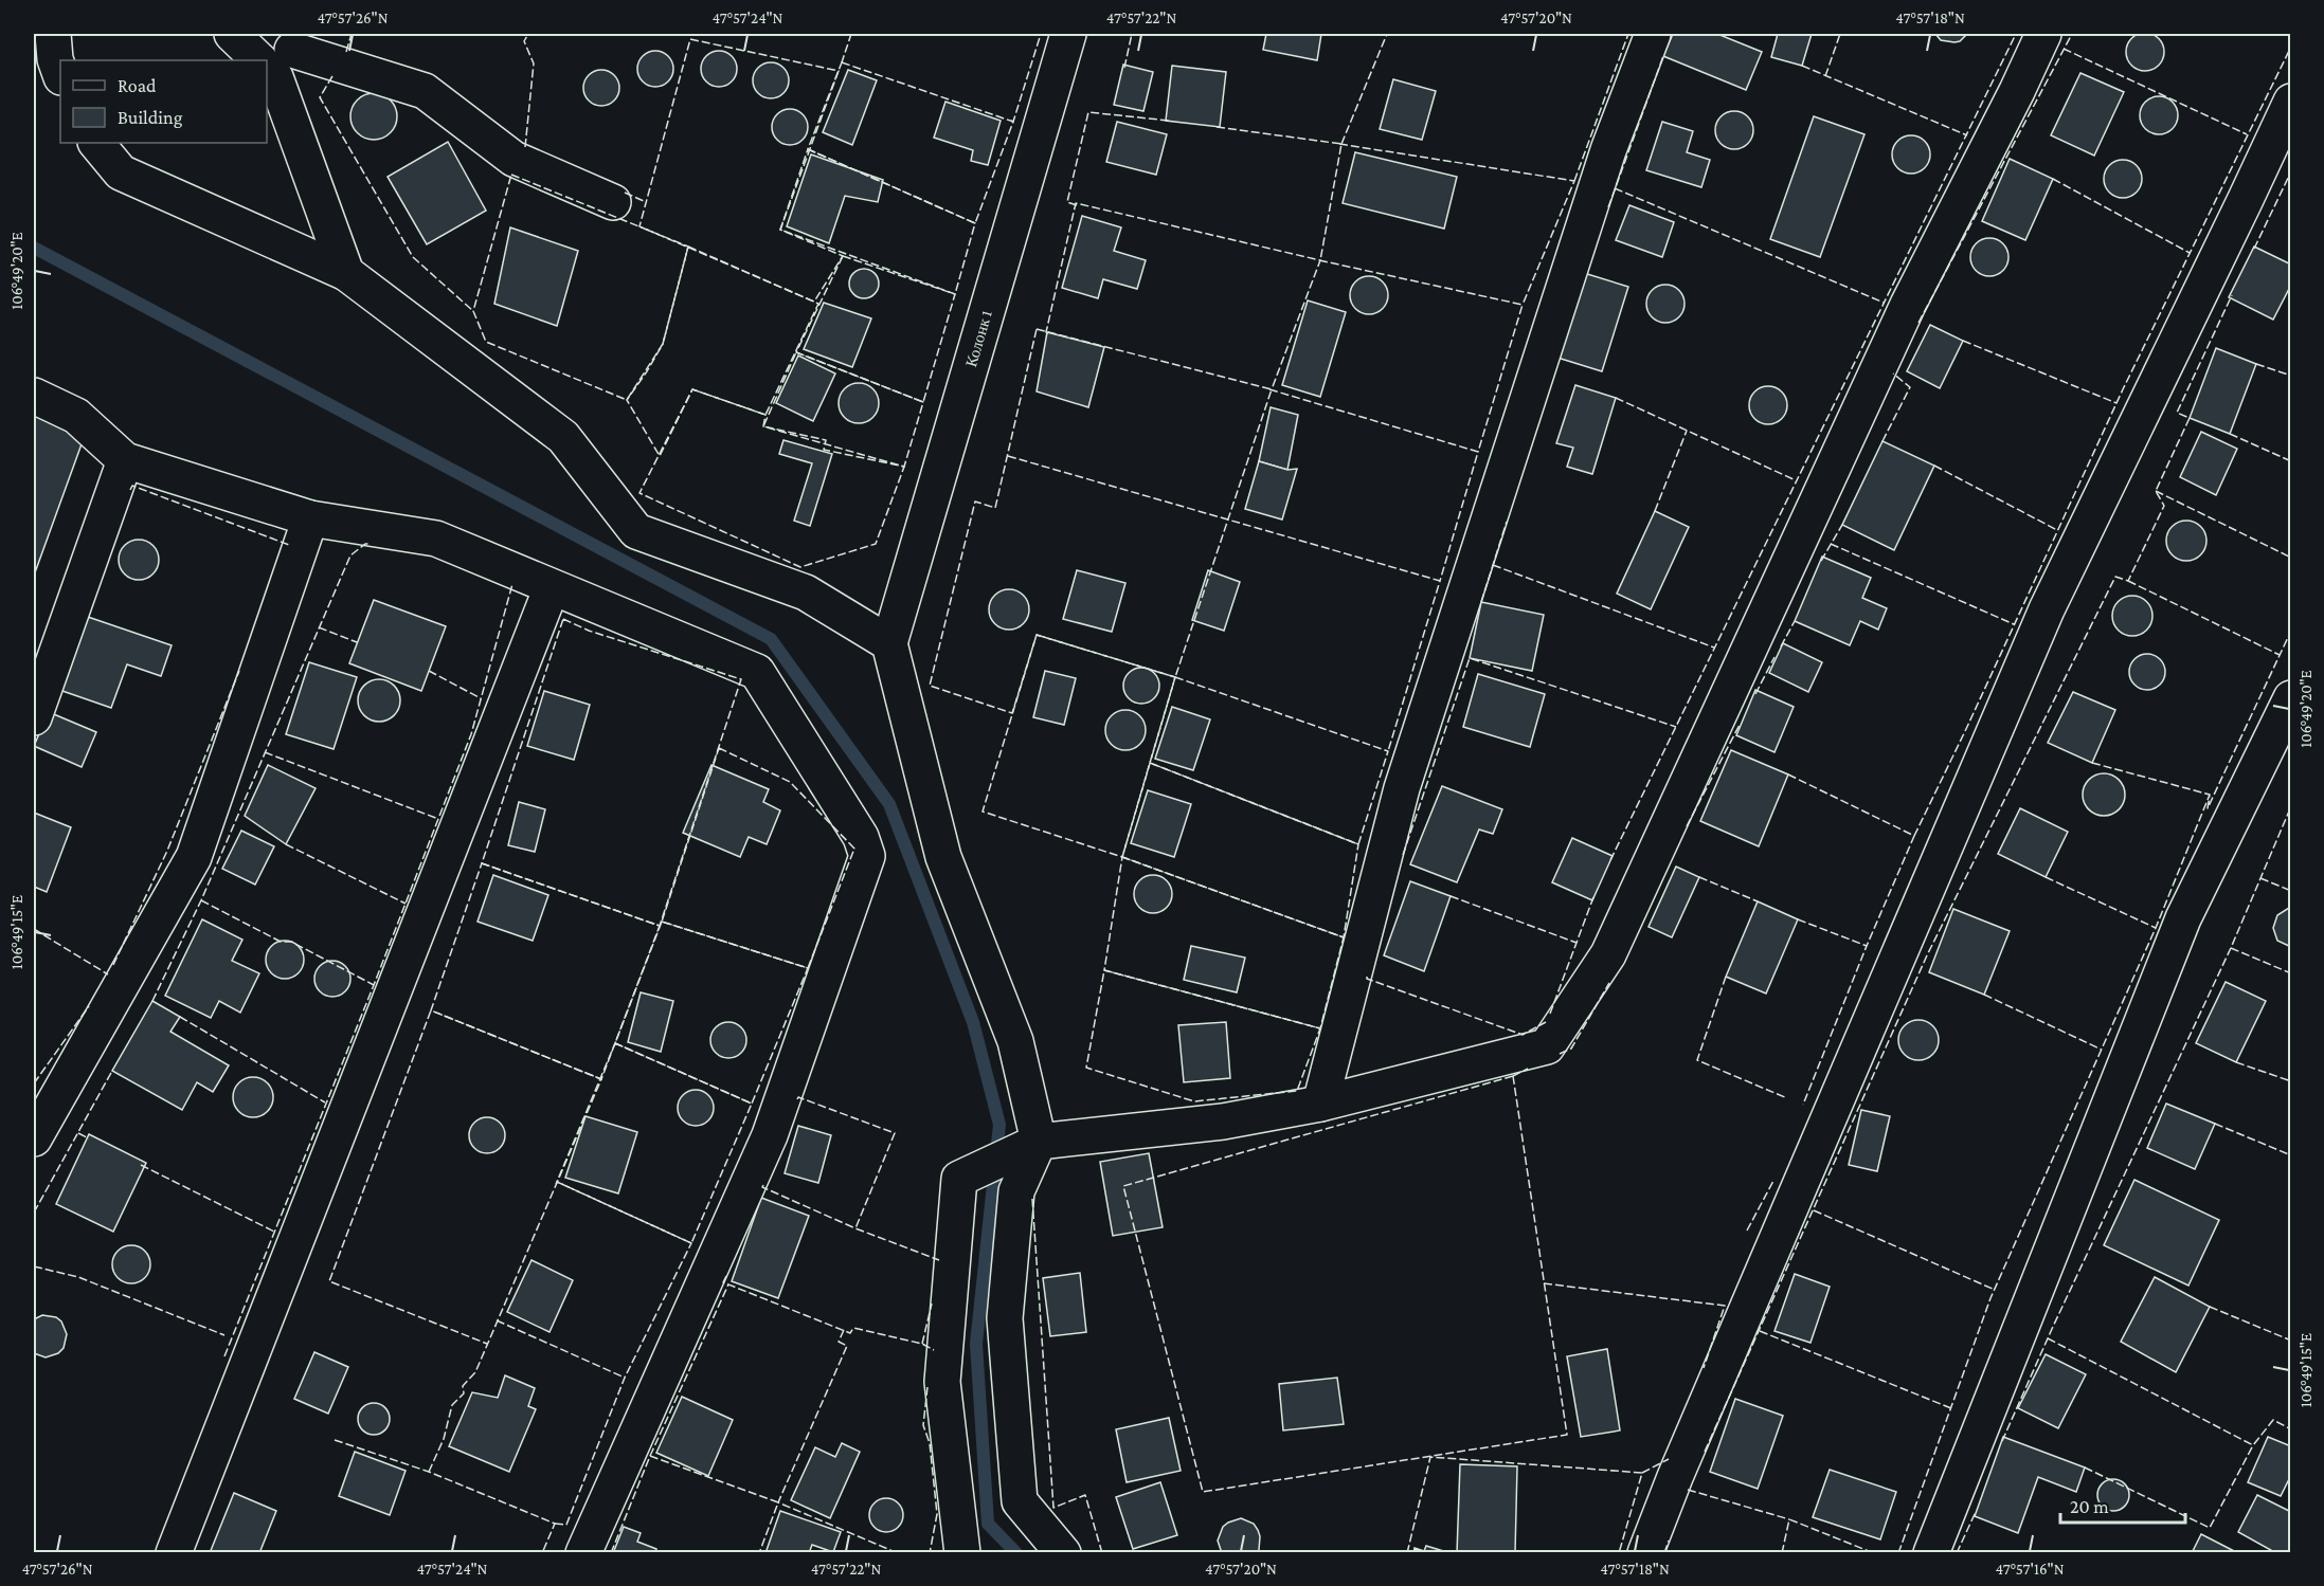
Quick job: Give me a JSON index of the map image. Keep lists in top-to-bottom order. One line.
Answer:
{"streets":{"street":["Колонк 1"]},"legend":["Road","Building"],"scale_bar":"20 m","coordinates":["47°57'26\"N","47°57'24\"N","47°57'22\"N","47°57'20\"N","47°57'18\"N","106°49'20\"E","106°49'15\"E","47°57'16\"N"]}
